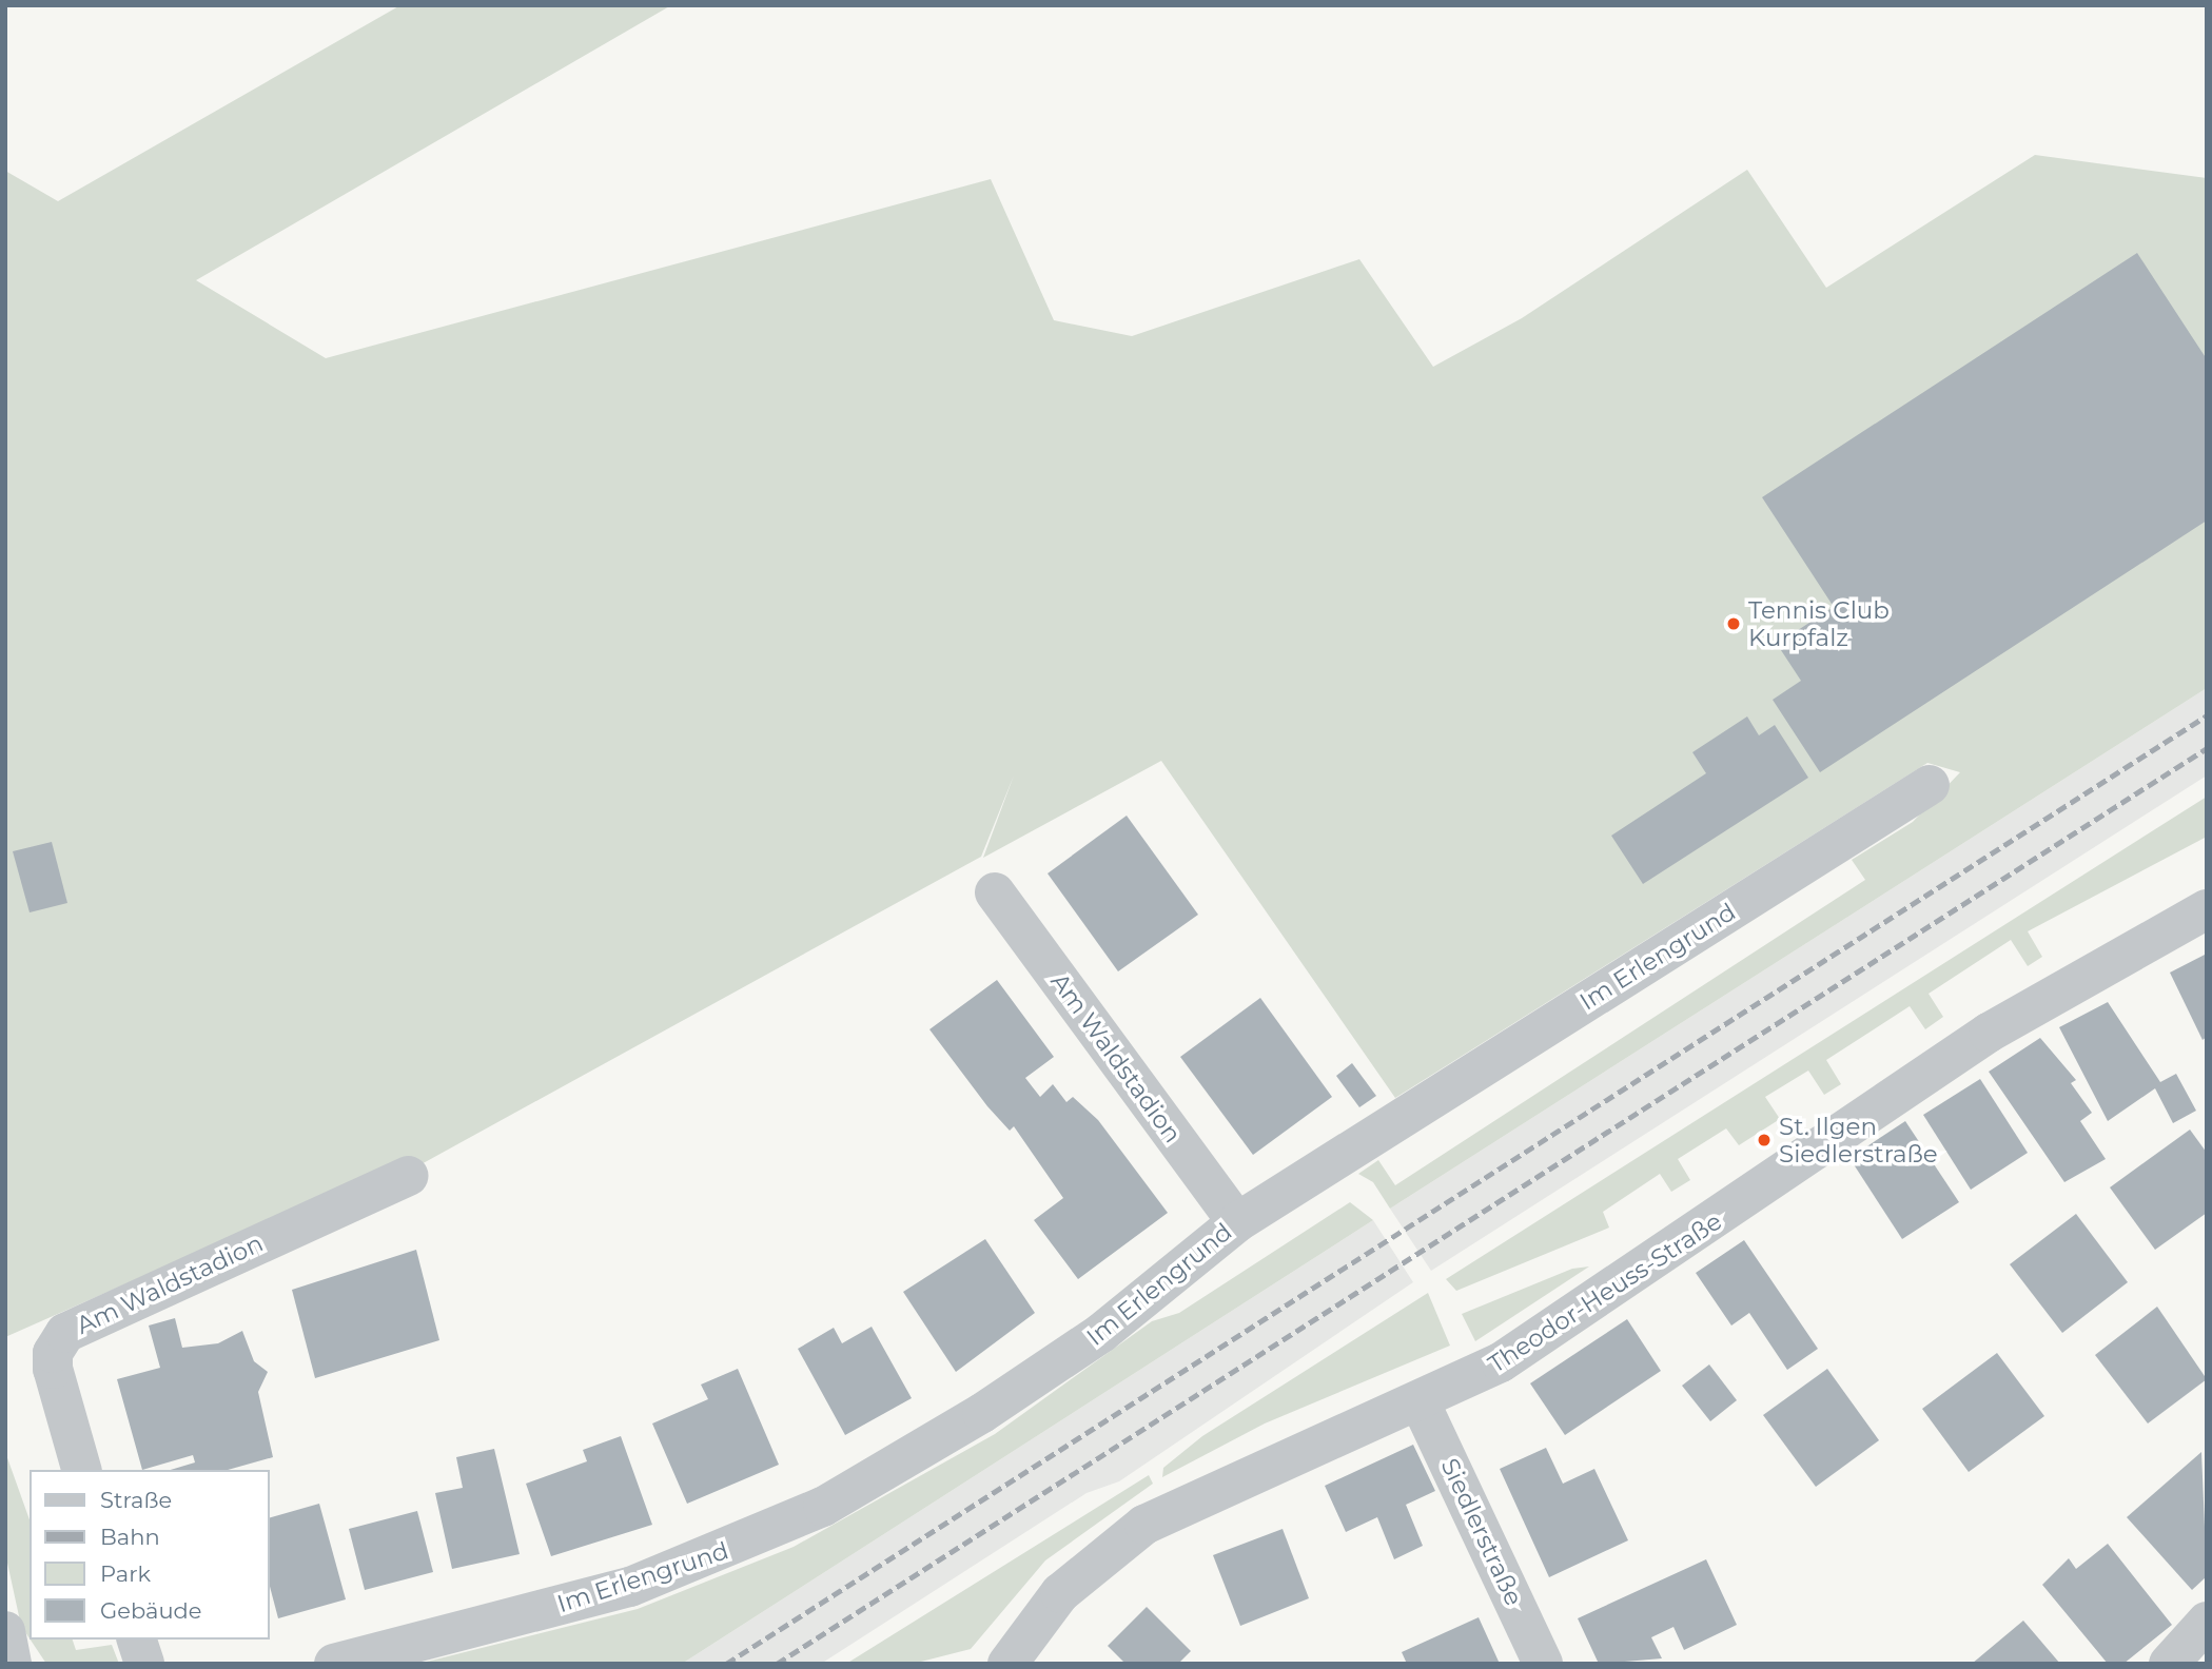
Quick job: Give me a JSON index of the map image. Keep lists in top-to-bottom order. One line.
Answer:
{"streets":{"street":["Im Erlengrund","Am Waldstadion","Theodor-Heuss-Straße","Siedlerstraße"]},"crossings":[["Im Erlengrund","Am Waldstadion"],["Theodor-Heuss-Straße","Siedlerstraße"]],"places":["Tennis Club Kurpfalz","St. Ilgen Siedlerstraße"],"legend":["Straße","Bahn","Park","Gebäude"]}
